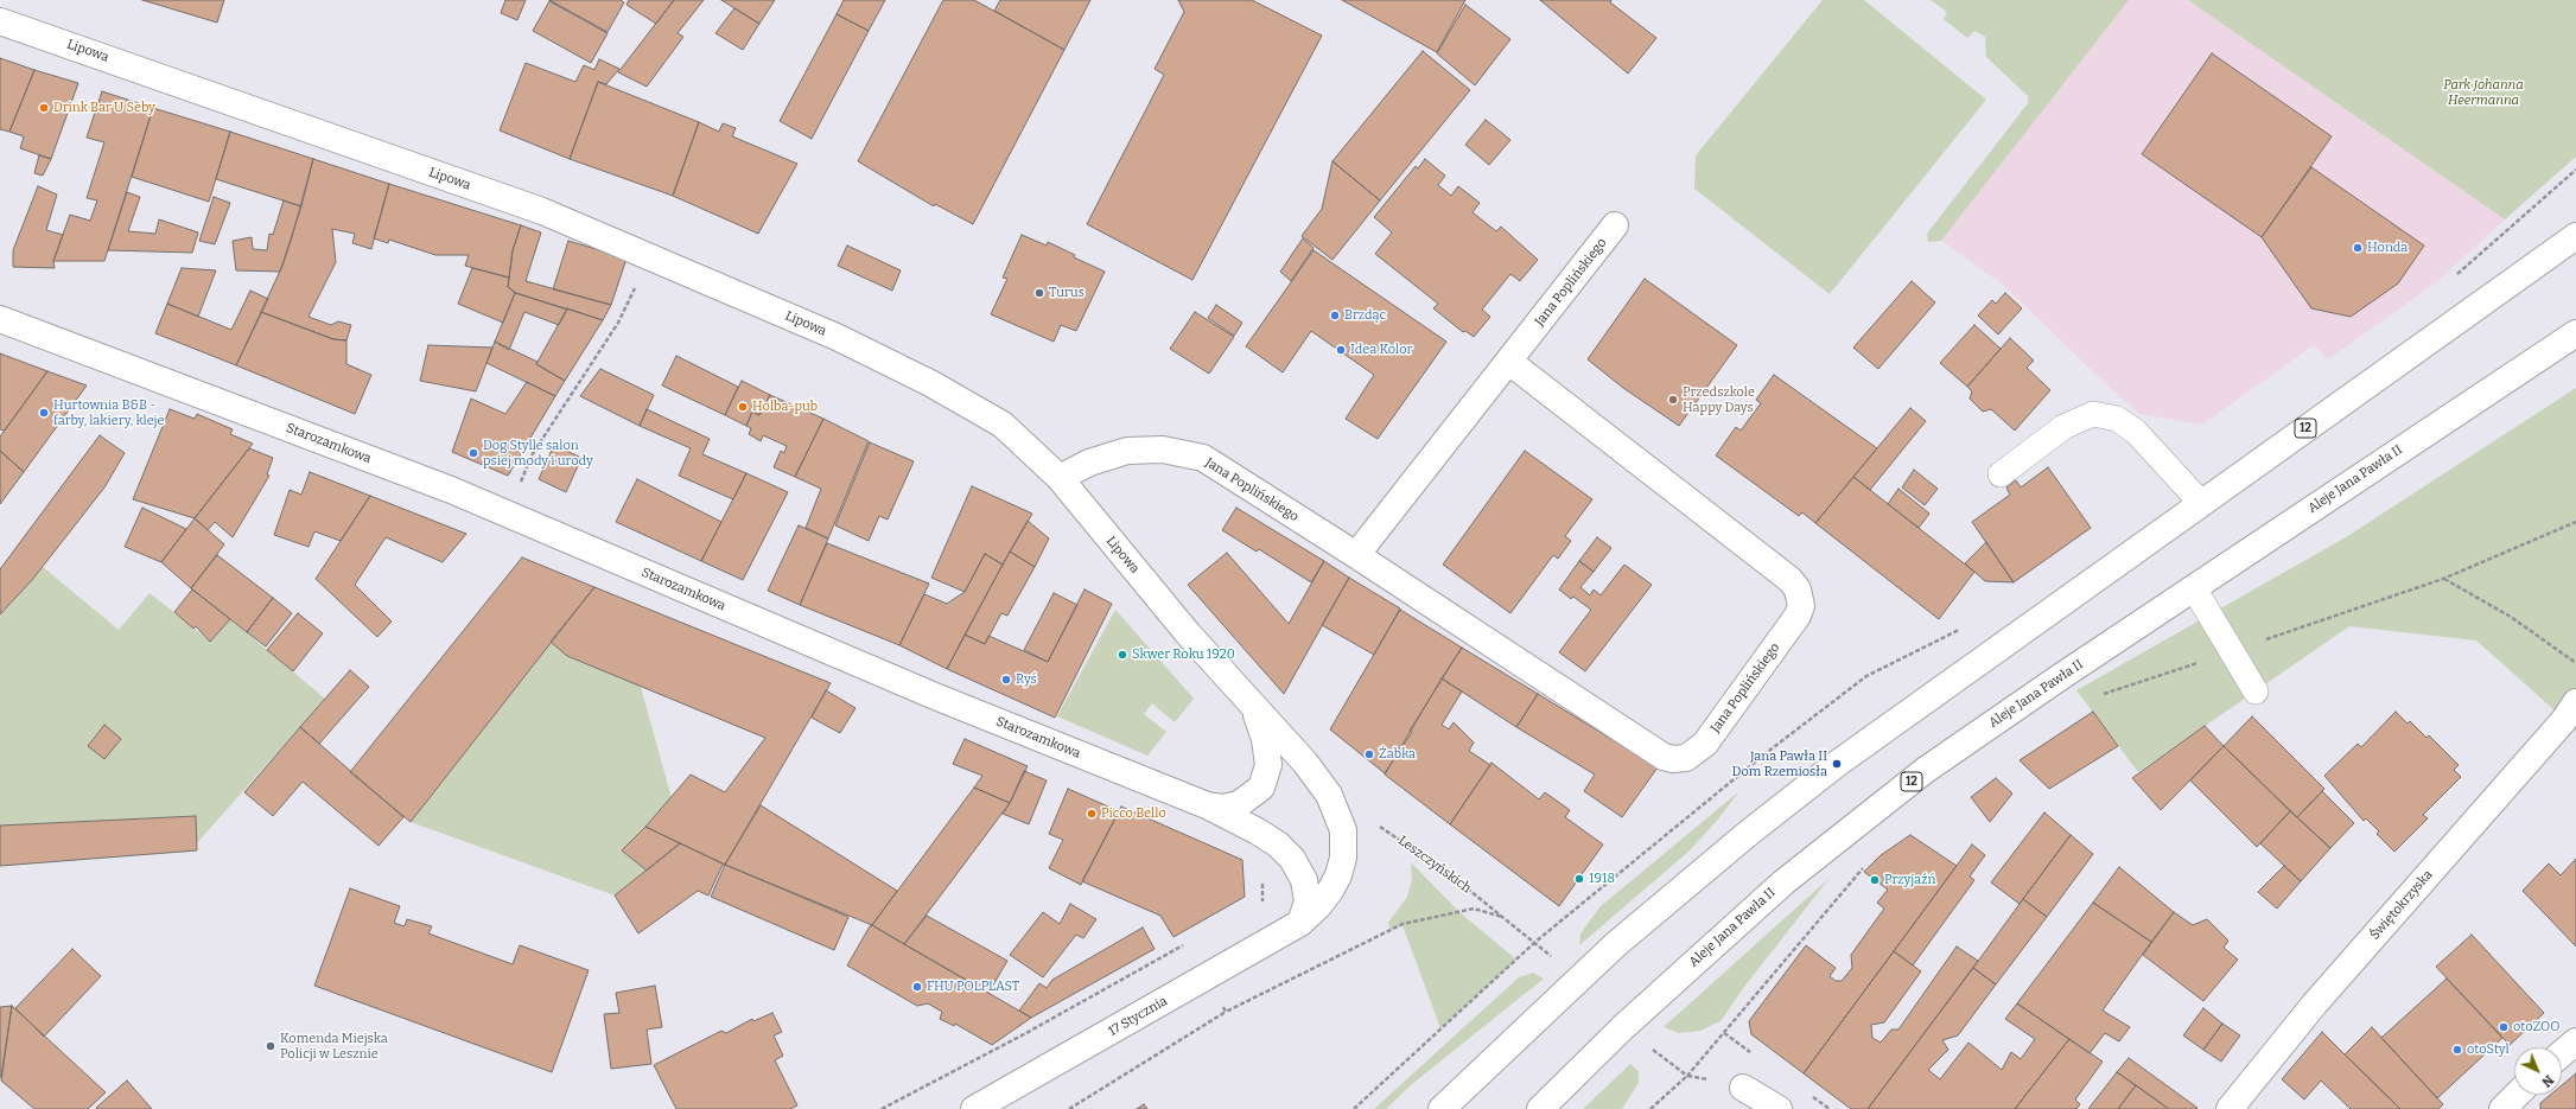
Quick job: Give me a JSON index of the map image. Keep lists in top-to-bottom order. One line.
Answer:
{"streets":{"street":["Lipowa","Jana Poplińskiego","12","Starozamkowa","Aleje Jana Pawła II","Świętokrzyska","17 Stycznia"],"path":["Leszczyńskich"]},"crossings":[["Lipowa","Jana Poplińskiego"],["Lipowa","Starozamkowa"],["Lipowa","17 Stycznia"],["12","Leszczyńskich"],["Starozamkowa","17 Stycznia"]],"parks":["Park Johanna Heermanna"],"places":["Drink Bar U Seby","Honda","Turus","Brzdąc","Idea Kolor","Przedszkole Happy Days","Holba-pub","Hurtownia B&B - farby, lakiery, kleje","Dog Stylle salon psiej mody i urody","Skwer Roku 1920","Ryś","Żabka","Jana Pawła II Dom Rzemiosła","Picco Bello","1918","Przyjaźń","FHU POLPLAST","otoZOO","Komenda Miejska Policji w Lesznie","otoStyl"],"north":"bottom right"}
